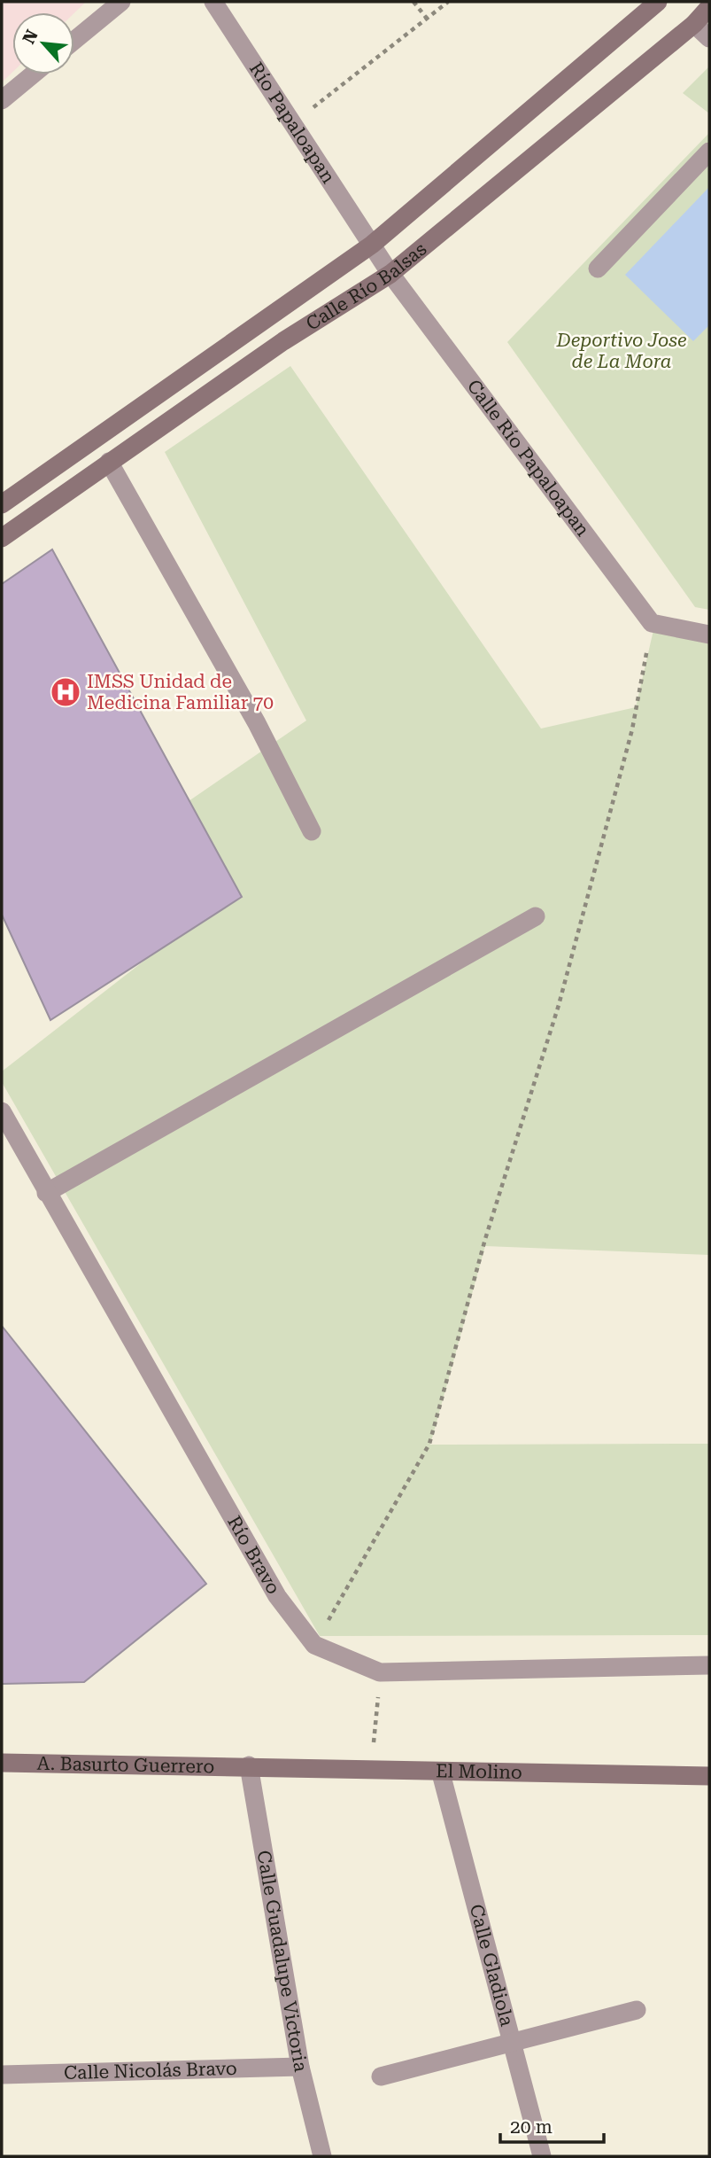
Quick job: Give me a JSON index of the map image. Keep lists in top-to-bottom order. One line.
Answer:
{"streets":{"street":["Río Papaloapan","Calle Río Balsas","Calle Río Papaloapan","Río Bravo","A. Basurto Guerrero","El Molino","Calle Guadalupe Victoria","Calle Gladiola","Calle Nicolás Bravo"]},"crossings":[["Río Papaloapan","Calle Río Balsas"],["Río Papaloapan","Calle Río Papaloapan"],["Calle Río Balsas","Calle Río Papaloapan"],["A. Basurto Guerrero","El Molino"],["A. Basurto Guerrero","Calle Guadalupe Victoria"],["El Molino","Calle Guadalupe Victoria"],["El Molino","Calle Gladiola"],["Calle Guadalupe Victoria","Calle Nicolás Bravo"]],"parks":["Deportivo Jose de La Mora"],"places":{"hospital":["IMSS Unidad de Medicina Familiar 70"]},"scale_bar":"20 m","north":"top left"}
